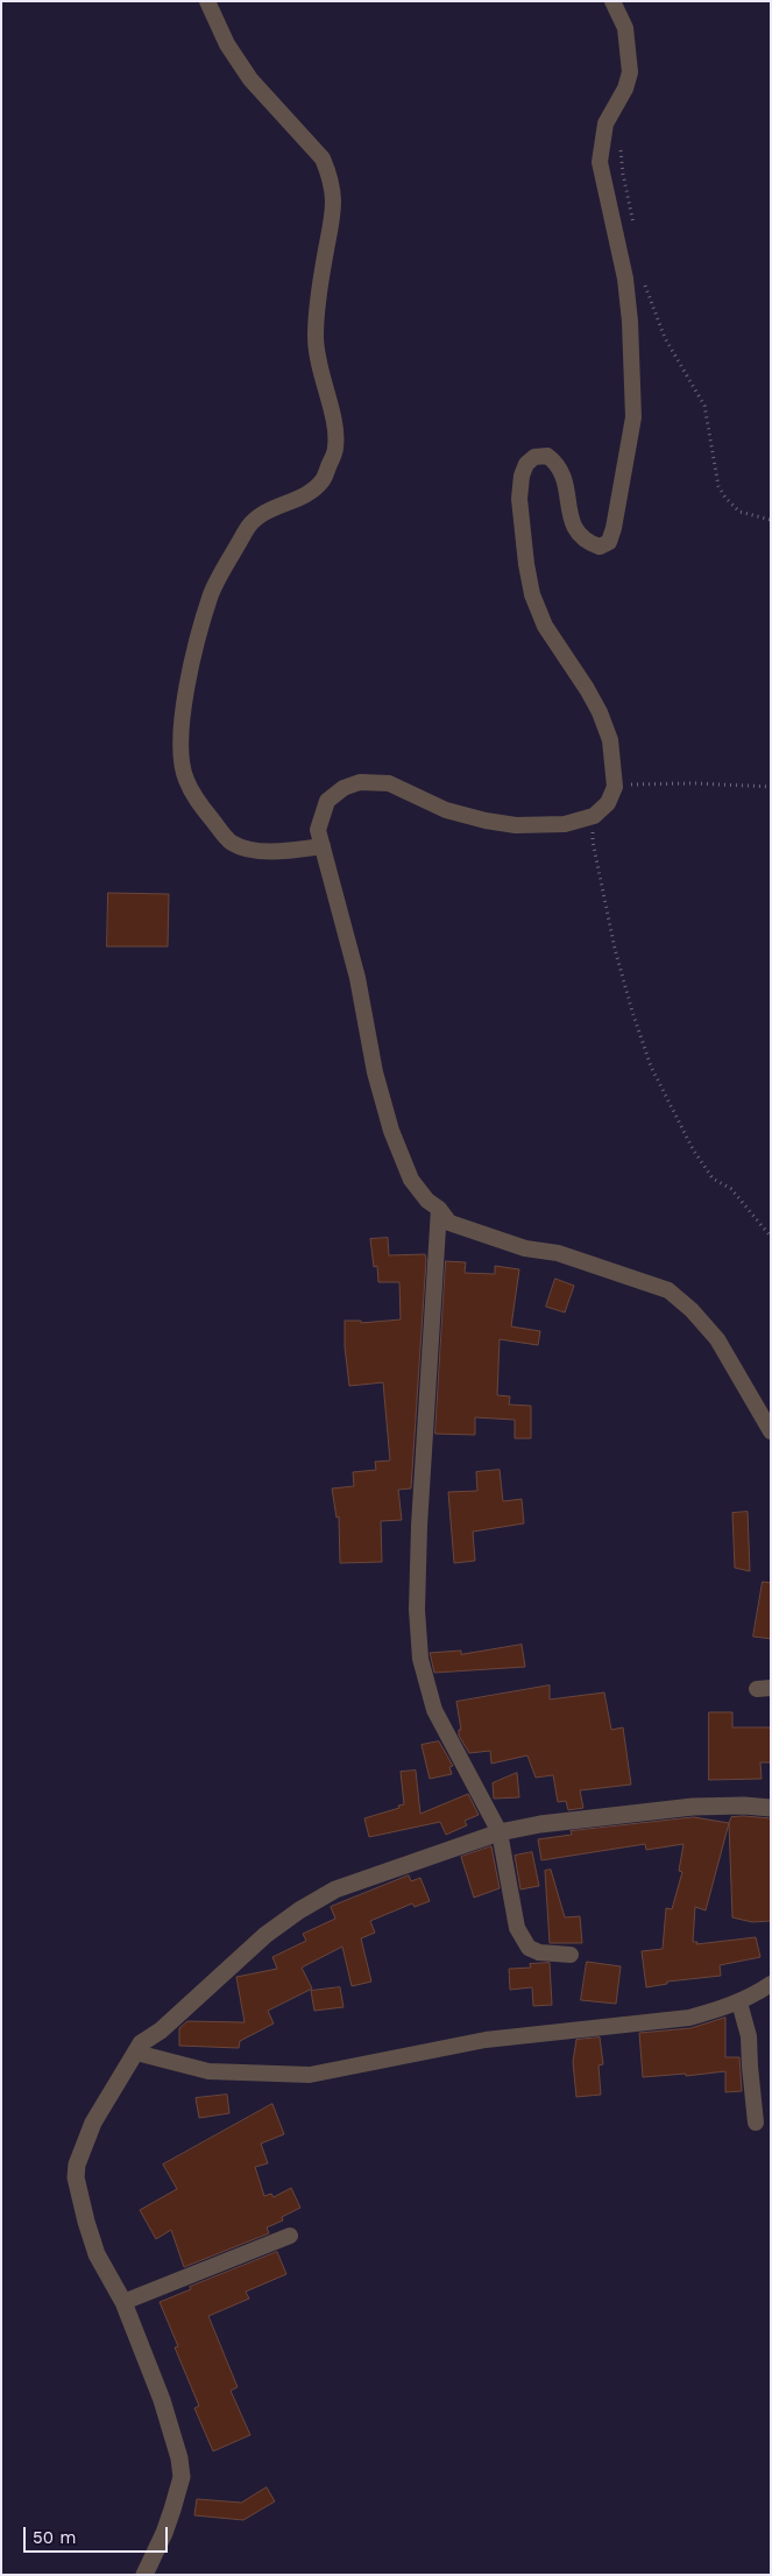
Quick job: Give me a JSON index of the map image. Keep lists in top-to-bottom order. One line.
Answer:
{"scale_bar":"50 m"}
